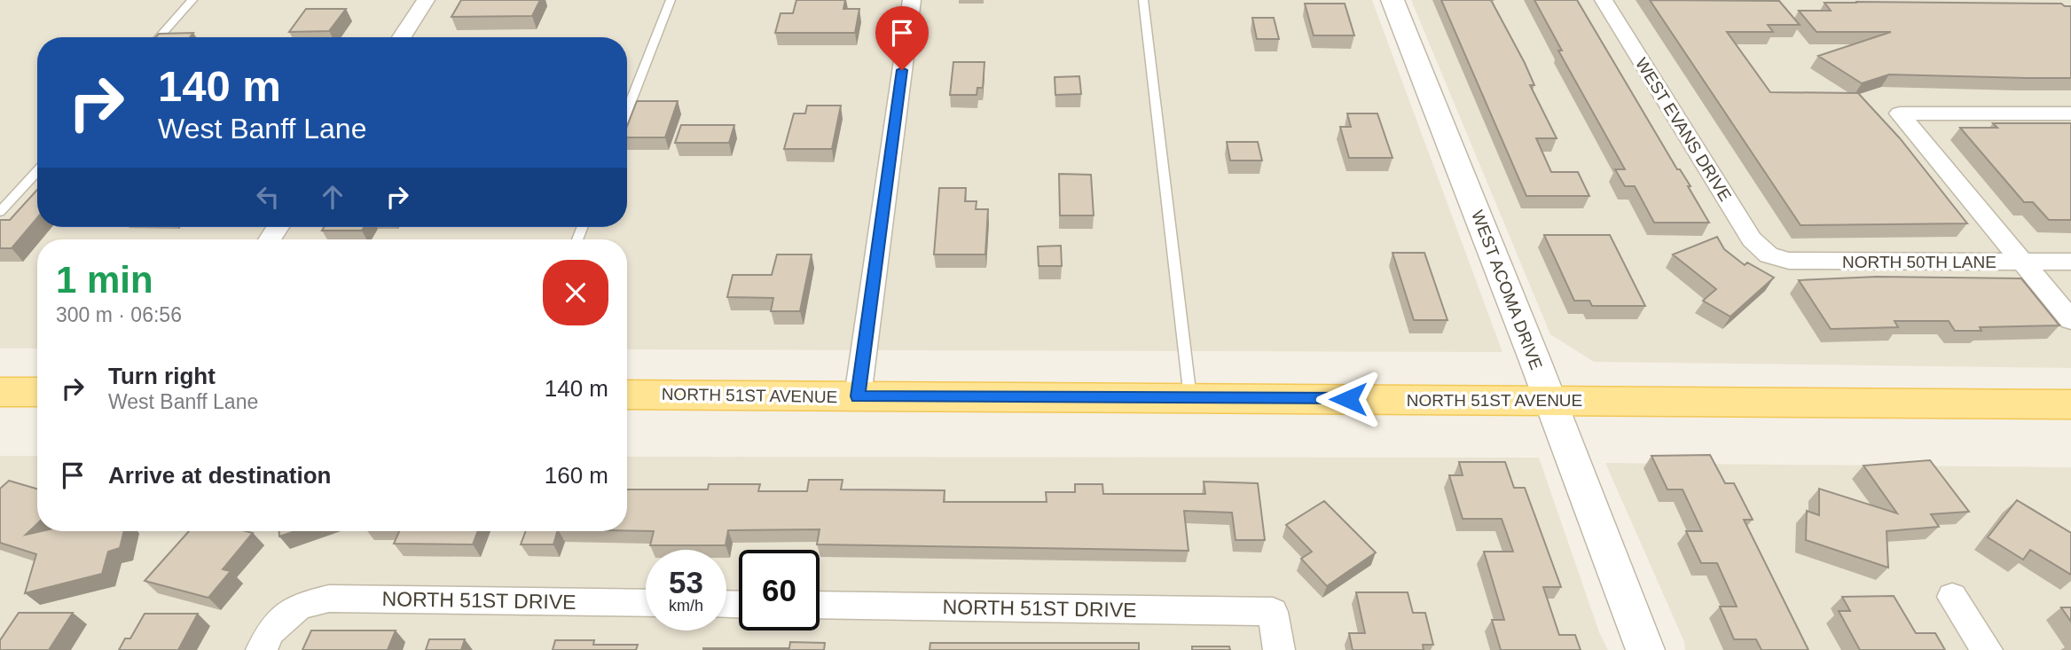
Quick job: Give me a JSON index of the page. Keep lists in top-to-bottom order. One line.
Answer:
{"streets":{"main road":["NORTH 51ST AVENUE"],"street":["WEST EVANS DRIVE","NORTH 50TH LANE","WEST ACOMA DRIVE","NORTH 51ST DRIVE"]},"crossings":[["WEST EVANS DRIVE","NORTH 50TH LANE"],["WEST ACOMA DRIVE","NORTH 51ST AVENUE"]],"page":{"turn":["140 m","West Banff Lane"],"heading":["1 min","300 m · 06:56"],"list":[{"name":"Turn right","note":"West Banff Lane","value":"140 m"},{"name":"Arrive at destination","value":"160 m"}],"speed":"53 km/h","limit":"60"}}
